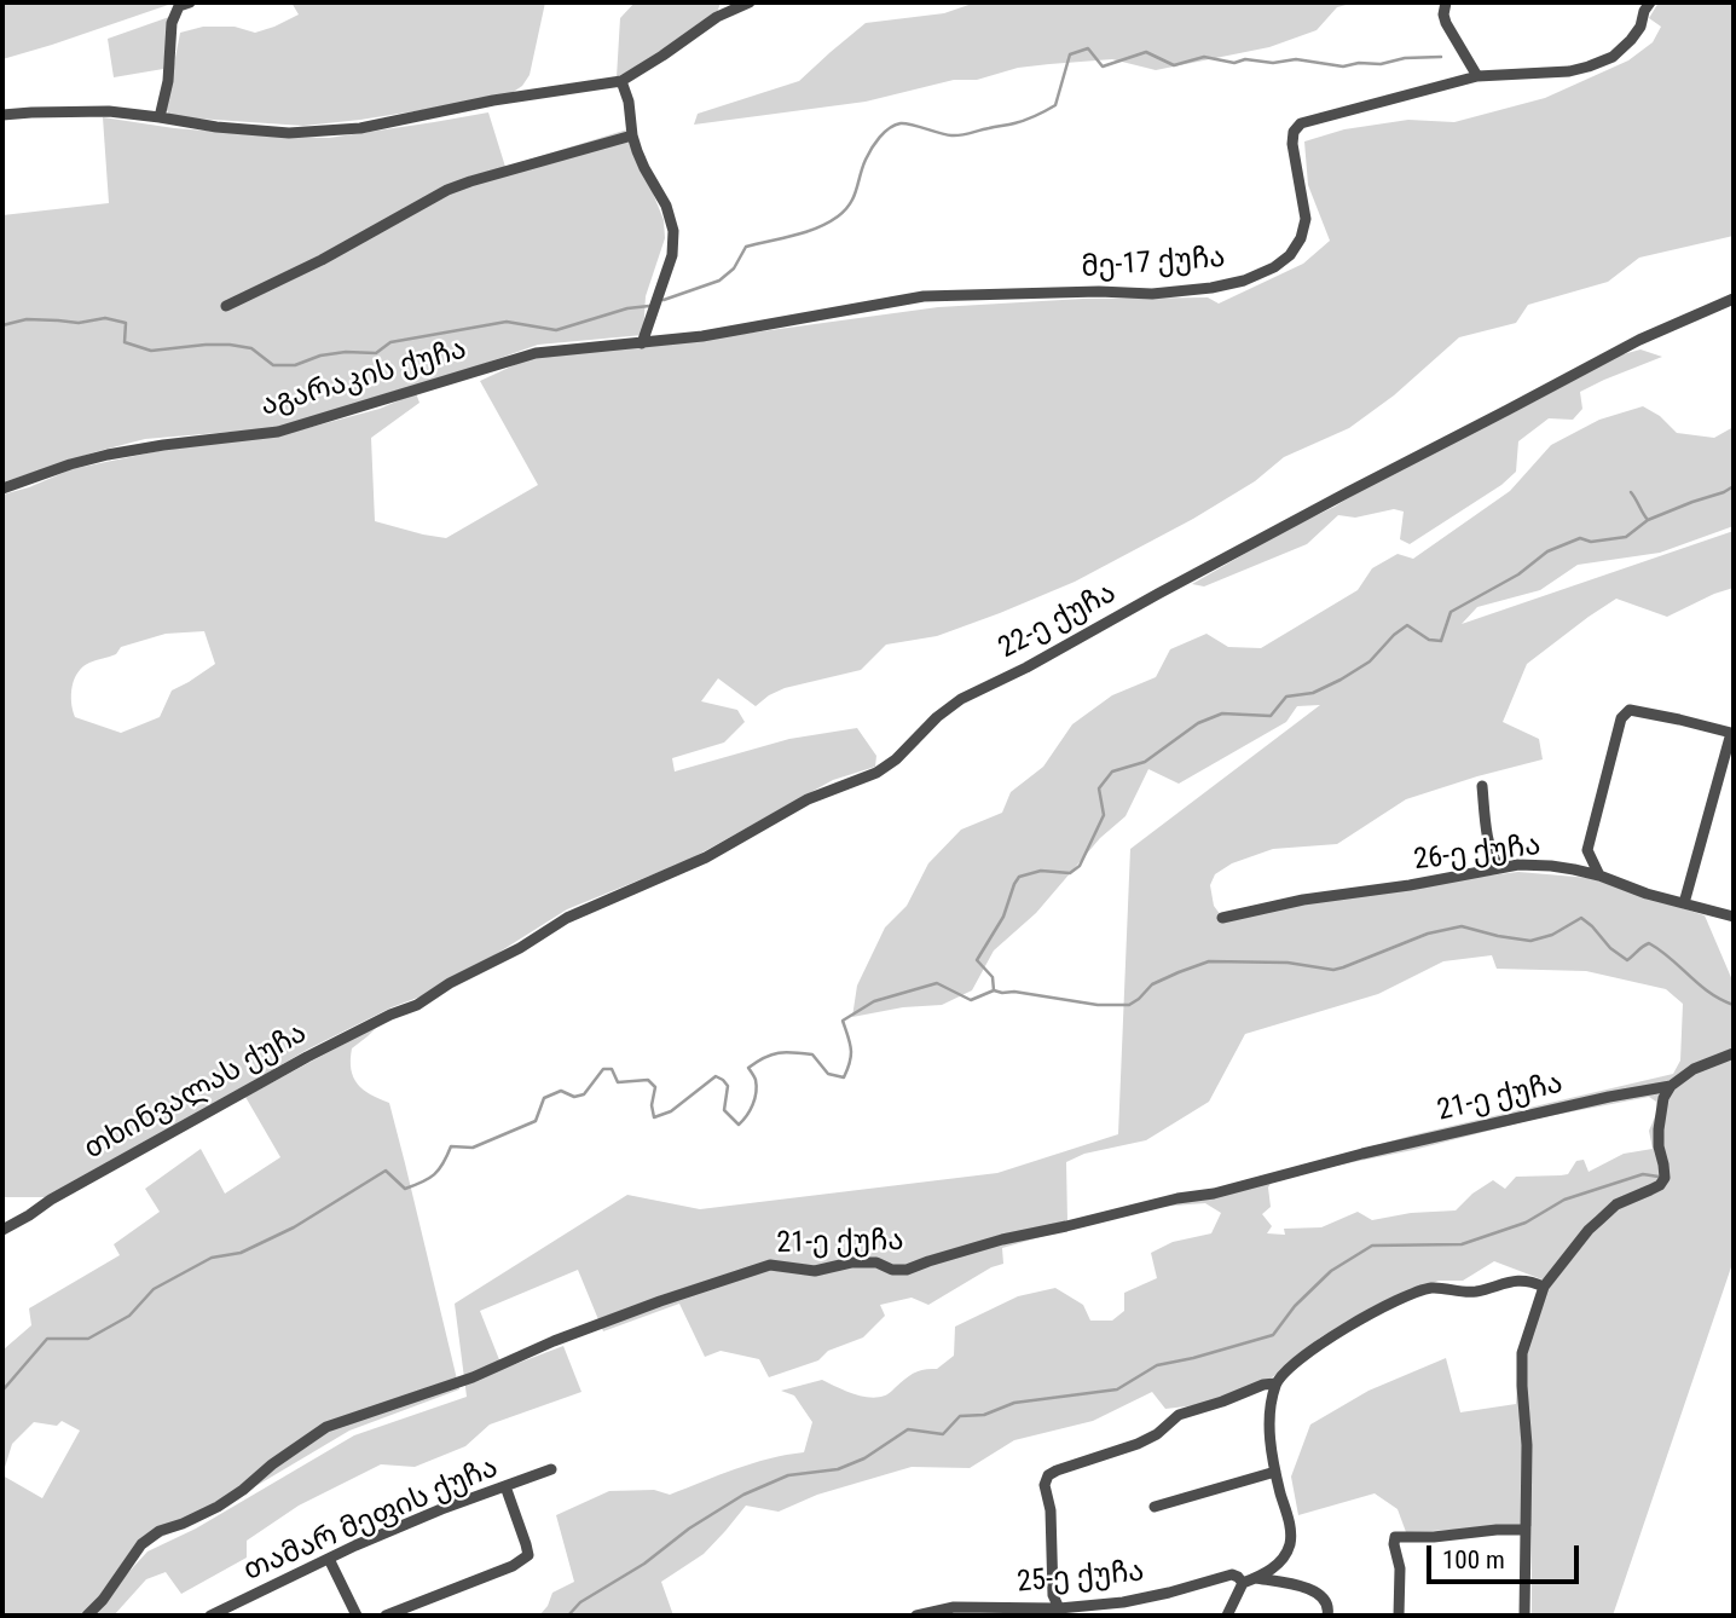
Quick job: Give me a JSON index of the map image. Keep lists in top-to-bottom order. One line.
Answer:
{"streets":{"street":["მე-17 ქუჩა","აგარაკის ქუჩა","22-ე ქუჩა","26-ე ქუჩა","თხინვალას ქუჩა","21-ე ქუჩა","თამარ მეფის ქუჩა","25-ე ქუჩა"]},"crossings":[["მე-17 ქუჩა","აგარაკის ქუჩა"],["22-ე ქუჩა","თხინვალას ქუჩა"]],"scale_bar":"100 m"}
